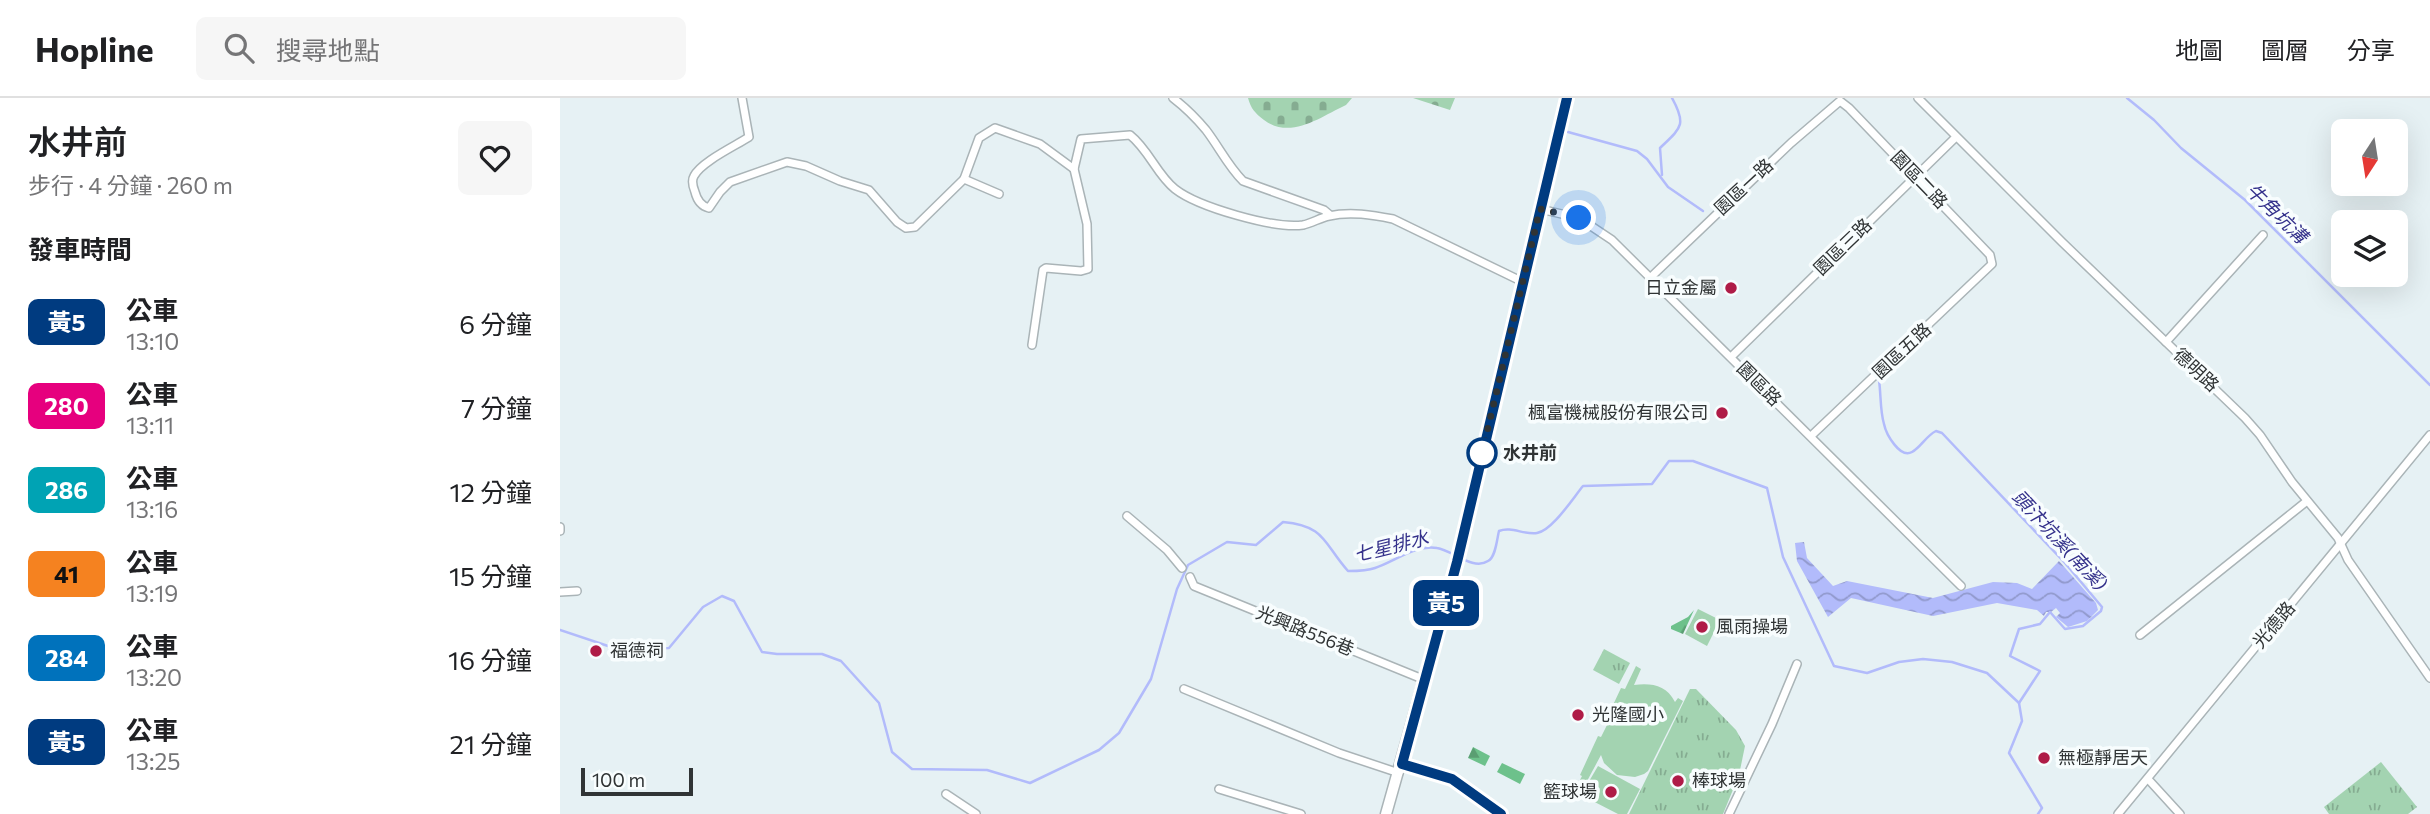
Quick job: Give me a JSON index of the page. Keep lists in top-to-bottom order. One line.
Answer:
{"streets":{"street":["園區二路","園區一路","園區三路","園區五路","德明路","園區路","光德路","光興路556巷"]},"crossings":[["園區二路","園區一路"],["園區二路","園區三路"],["園區二路","園區五路"],["園區一路","園區路"],["園區三路","德明路"],["園區三路","園區路"],["園區五路","園區路"],["德明路","光德路"]],"water":["牛角坑溝","頭汴坑溪(南溪)","七星排水"],"places":["日立金屬","楓富機械股份有限公司","水井前","風雨操場","福德祠","光隆國小","無極靜居天","棒球場","籃球場"],"lines":["bus line 黃5"],"scale_bar":"100 m","north":"bottom","page":{"header":"Hopline","search":"搜尋地點","nav":["地圖","圖層","分享"],"heading":[["水井前","步行 · 4 分鐘 · 260 m"],"發車時間"],"on_map":"黃5","list":[{"mark":"黃5","name":"公車","note":"13:10","value":"6 分鐘"},{"mark":"280","name":"公車","note":"13:11","value":"7 分鐘"},{"mark":"286","name":"公車","note":"13:16","value":"12 分鐘"},{"mark":"41","name":"公車","note":"13:19","value":"15 分鐘"},{"mark":"284","name":"公車","note":"13:20","value":"16 分鐘"},{"mark":"黃5","name":"公車","note":"13:25","value":"21 分鐘"}],"scale":"100 m"}}
